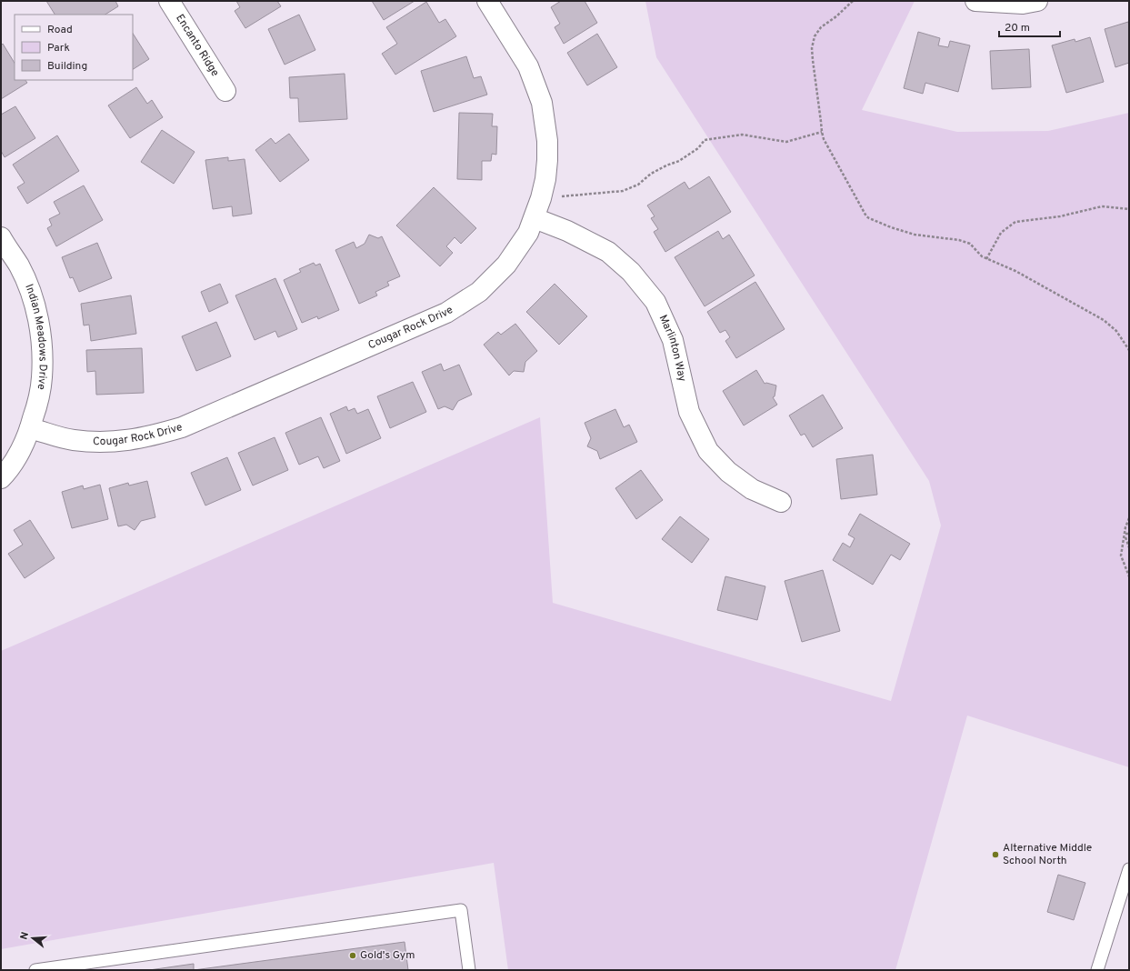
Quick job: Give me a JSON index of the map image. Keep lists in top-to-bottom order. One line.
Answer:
{"streets":{"street":["Encanto Ridge","Cougar Rock Drive","Indian Meadows Drive","Marlinton Way"]},"crossings":[["Cougar Rock Drive","Indian Meadows Drive"],["Cougar Rock Drive","Marlinton Way"]],"places":["Alternative Middle School North","Gold's Gym"],"legend":["Road","Park","Building"],"scale_bar":"20 m","north":"left"}
